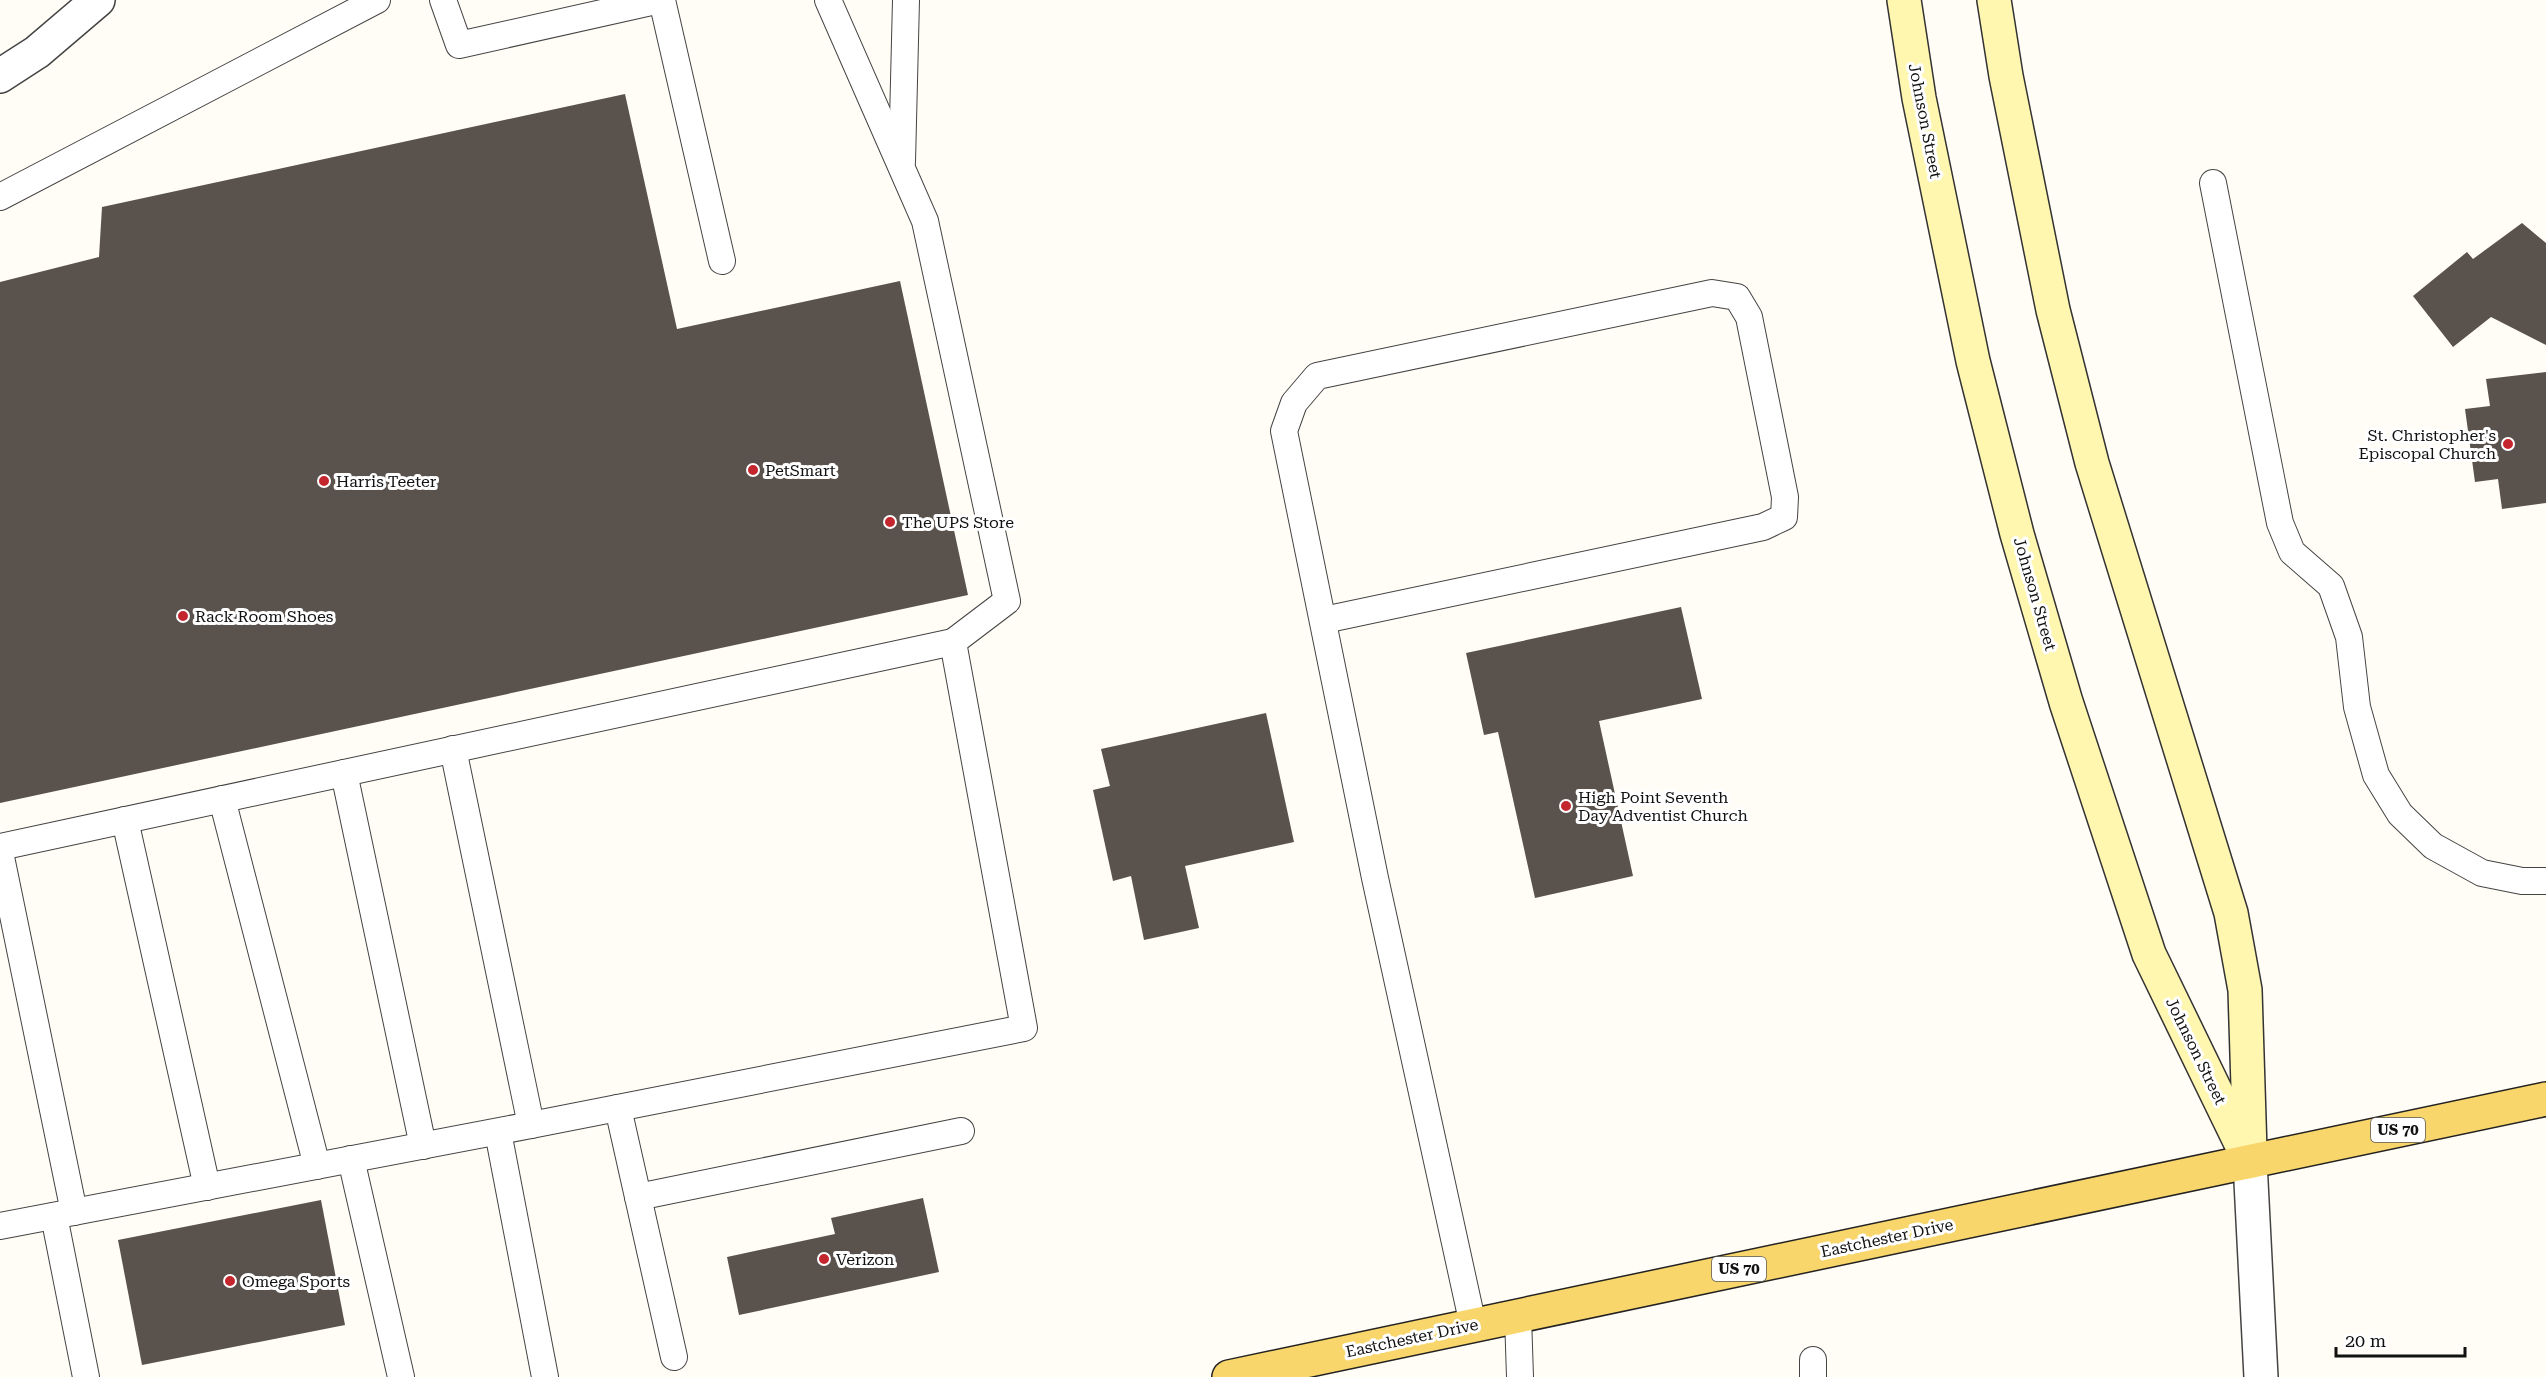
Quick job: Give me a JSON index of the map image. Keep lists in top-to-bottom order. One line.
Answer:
{"streets":{"main road":["Johnson Street","US 70","Eastchester Drive"]},"crossings":[["Johnson Street","Eastchester Drive"]],"places":["St. Christopher's Episcopal Church","PetSmart","Harris Teeter","The UPS Store","Rack Room Shoes","High Point Seventh Day Adventist Church","Verizon","Omega Sports"],"scale_bar":"20 m"}
